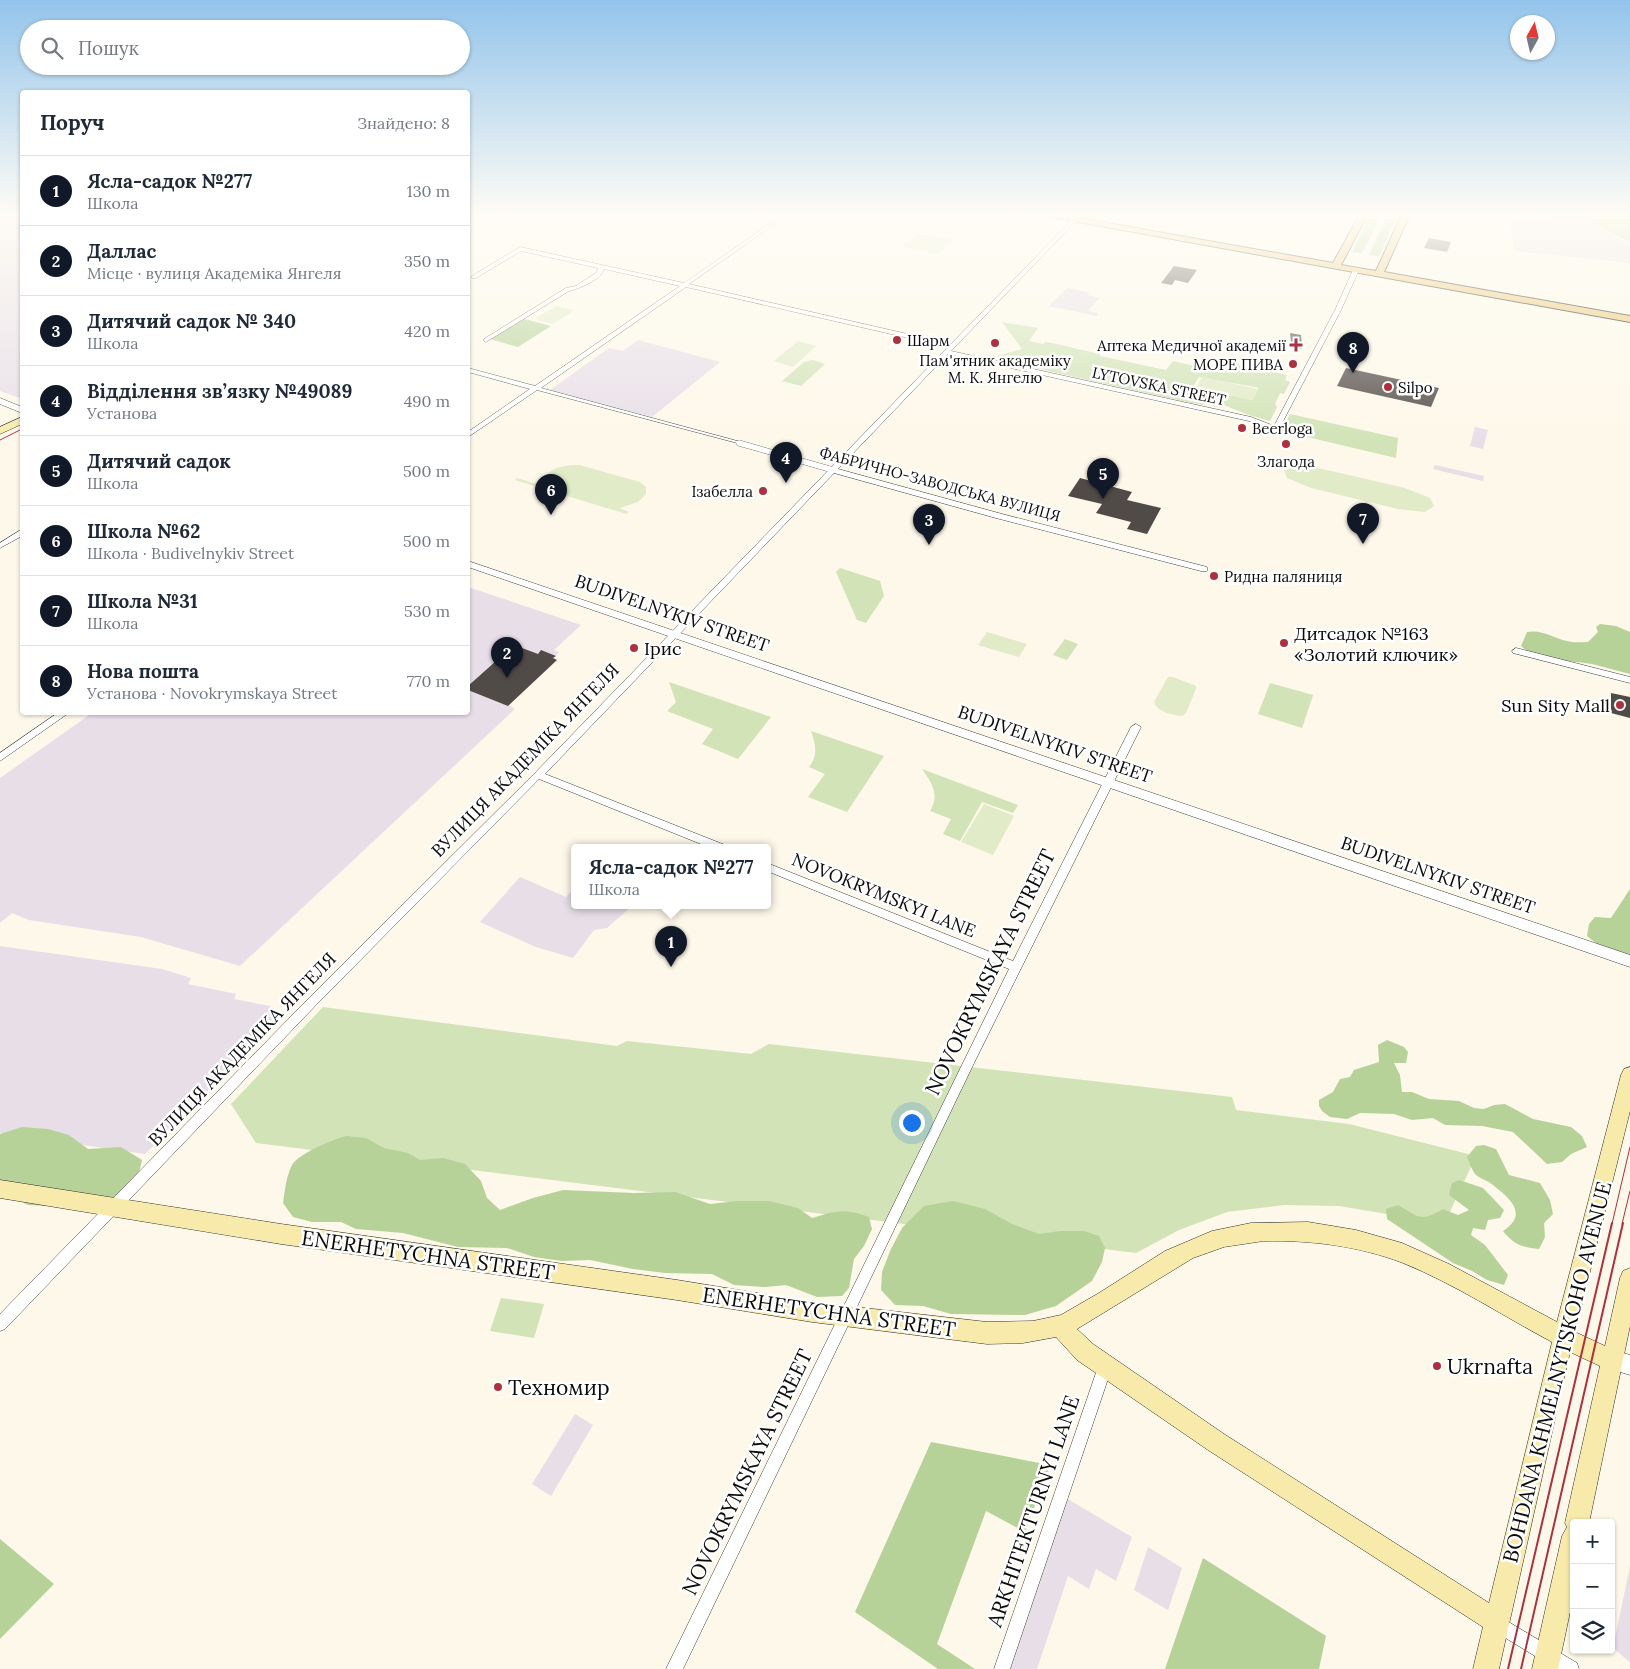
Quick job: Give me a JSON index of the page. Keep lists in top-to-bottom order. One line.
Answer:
{"streets":{"main road":["ENERHETYCHNA STREET","BOHDANA KHMELNYTSKOHO AVENUE"],"street":["LYTOVSKA STREET","ФАБРИЧНО-ЗАВОДСЬКА ВУЛИЦЯ","BUDIVELNYKIV STREET","ВУЛИЦЯ АКАДЕМІКА ЯНГЕЛЯ","NOVOKRYMSKYI LANE","NOVOKRYMSKAYA STREET","ARKHITEKTURNYI LANE"]},"crossings":[["LYTOVSKA STREET","ВУЛИЦЯ АКАДЕМІКА ЯНГЕЛЯ"],["ФАБРИЧНО-ЗАВОДСЬКА ВУЛИЦЯ","ВУЛИЦЯ АКАДЕМІКА ЯНГЕЛЯ"],["BUDIVELNYKIV STREET","ВУЛИЦЯ АКАДЕМІКА ЯНГЕЛЯ"],["BUDIVELNYKIV STREET","NOVOKRYMSKAYA STREET"],["ВУЛИЦЯ АКАДЕМІКА ЯНГЕЛЯ","ENERHETYCHNA STREET"],["NOVOKRYMSKYI LANE","NOVOKRYMSKAYA STREET"],["NOVOKRYMSKAYA STREET","ENERHETYCHNA STREET"],["ENERHETYCHNA STREET","BOHDANA KHMELNYTSKOHO AVENUE"]],"places":{"other":["Шарм","Пам'ятник академіку М. К. Янгелю","МОРЕ ПИВА","Silpo","Beerloga","Злагода","Ізабелла","Ридна паляниця","Дитсадок №163 «Золотий ключик»","Ірис","Sun Sity Mall","Ukrnafta","Техномир"],"health":["Аптека Медичної академії"]},"north":"top","page":{"search":"Пошук","heading":["Поруч","Знайдено: 8"],"list":[{"mark":"1","name":"Ясла-садок №277","note":"Школа","value":"130 m"},{"mark":"2","name":"Даллас","note":"Місце · вулиця Академіка Янгеля","value":"350 m"},{"mark":"3","name":"Дитячий садок № 340","note":"Школа","value":"420 m"},{"mark":"4","name":"Відділення зв’язку №49089","note":"Установа","value":"490 m"},{"mark":"5","name":"Дитячий садок","note":"Школа","value":"500 m"},{"mark":"6","name":"Школа №62","note":"Школа · Budivelnykiv Street","value":"500 m"},{"mark":"7","name":"Школа №31","note":"Школа","value":"530 m"},{"mark":"8","name":"Нова пошта","note":"Установа · Novokrymskaya Street","value":"770 m"}],"pins":["8","4","5","6","7","3","2","1"],"popup":["Ясла-садок №277","Школа"],"map_buttons":["+","−"]}}
